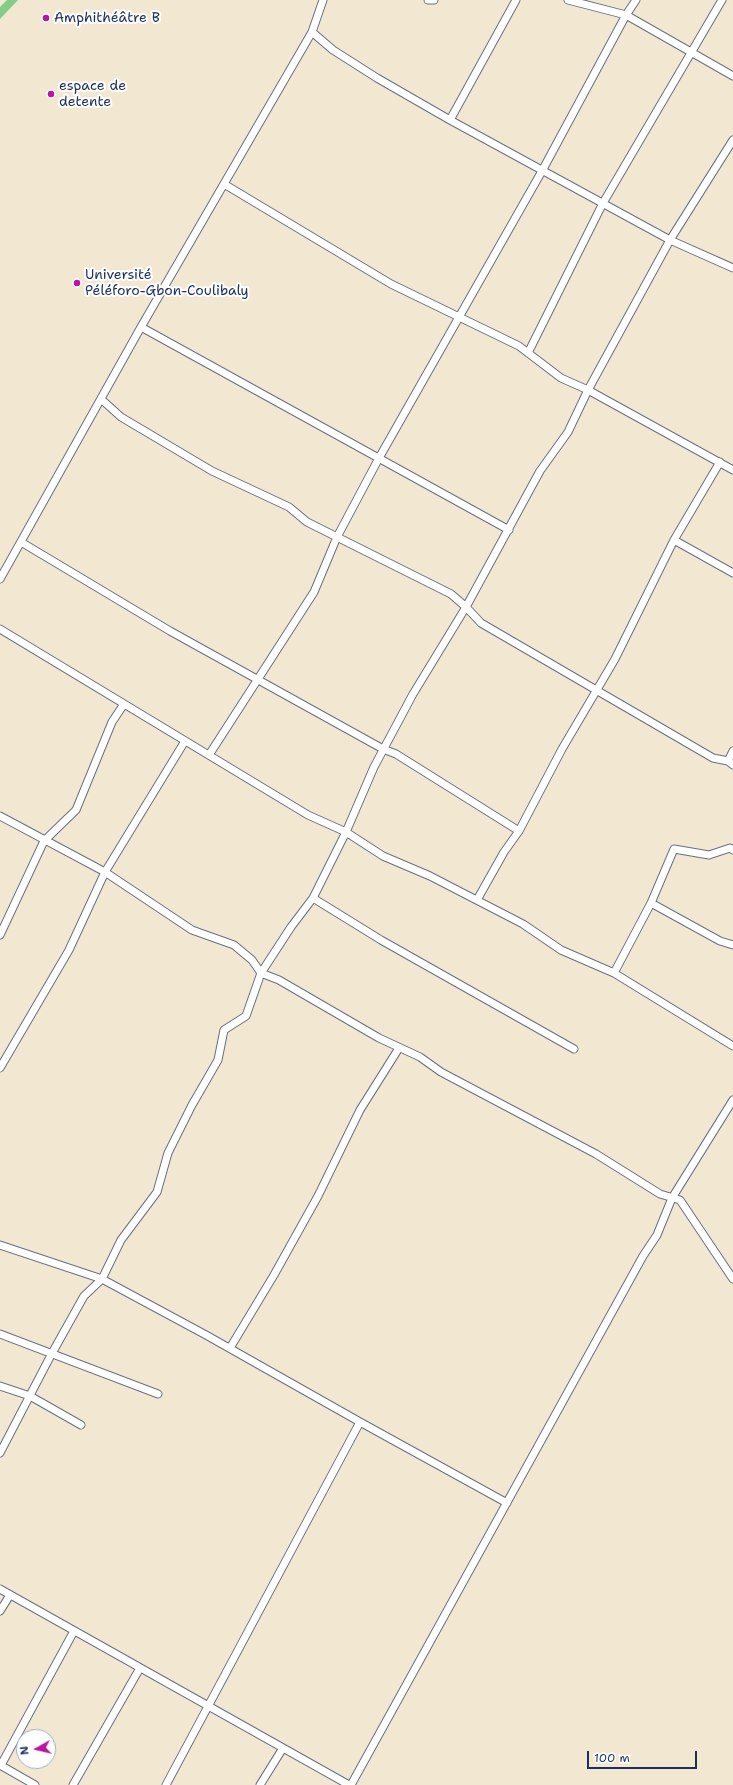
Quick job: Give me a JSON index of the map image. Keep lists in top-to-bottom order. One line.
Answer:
{"places":["Amphithéâtre B","espace de detente","Université Péléforo-Gbon-Coulibaly"],"scale_bar":"100 m","north":"left"}
